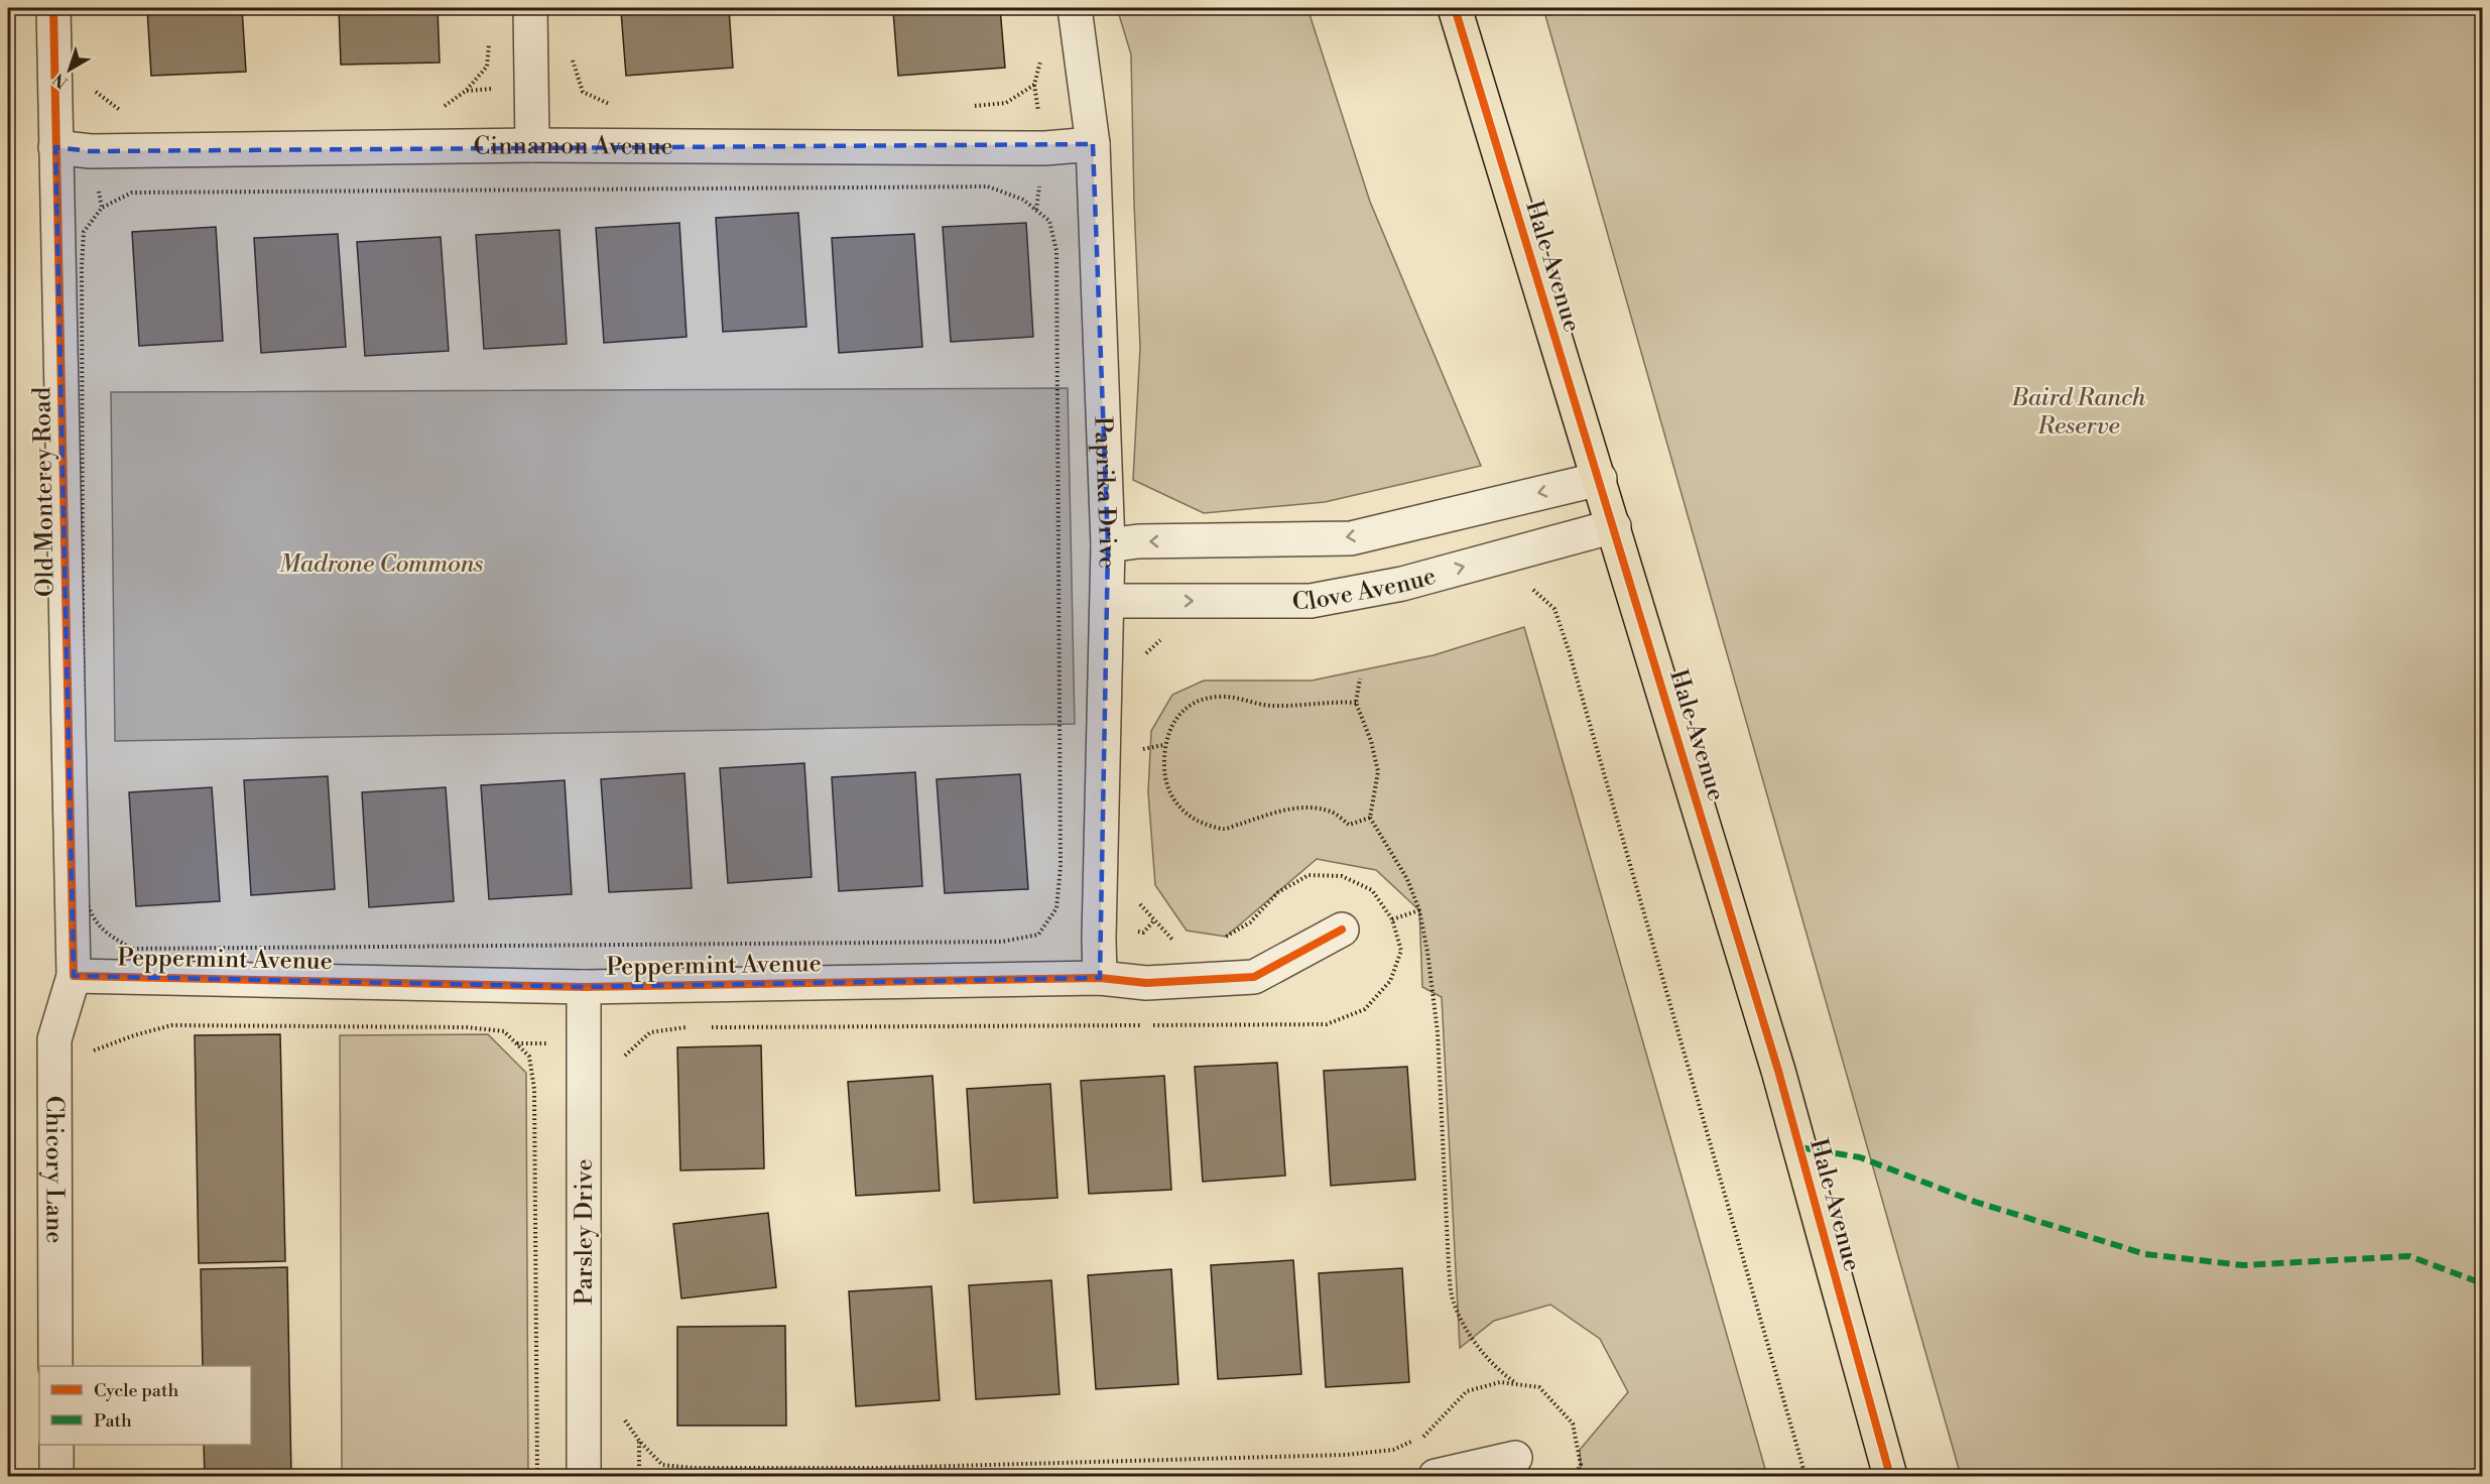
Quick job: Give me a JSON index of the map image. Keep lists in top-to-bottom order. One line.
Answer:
{"streets":{"main road":["Hale Avenue"],"street":["Cinnamon Avenue","Old Monterey Road","Paprika Drive","Clove Avenue","Peppermint Avenue","Chicory Lane","Parsley Drive"]},"crossings":[["Cinnamon Avenue","Old Monterey Road"],["Cinnamon Avenue","Paprika Drive"],["Hale Avenue","Clove Avenue"],["Old Monterey Road","Peppermint Avenue"],["Old Monterey Road","Chicory Lane"],["Paprika Drive","Clove Avenue"],["Paprika Drive","Peppermint Avenue"],["Peppermint Avenue","Chicory Lane"],["Peppermint Avenue","Parsley Drive"]],"parks":["Baird Ranch Reserve","Madrone Commons"],"legend":["Cycle path","Path"],"north":"bottom left"}
